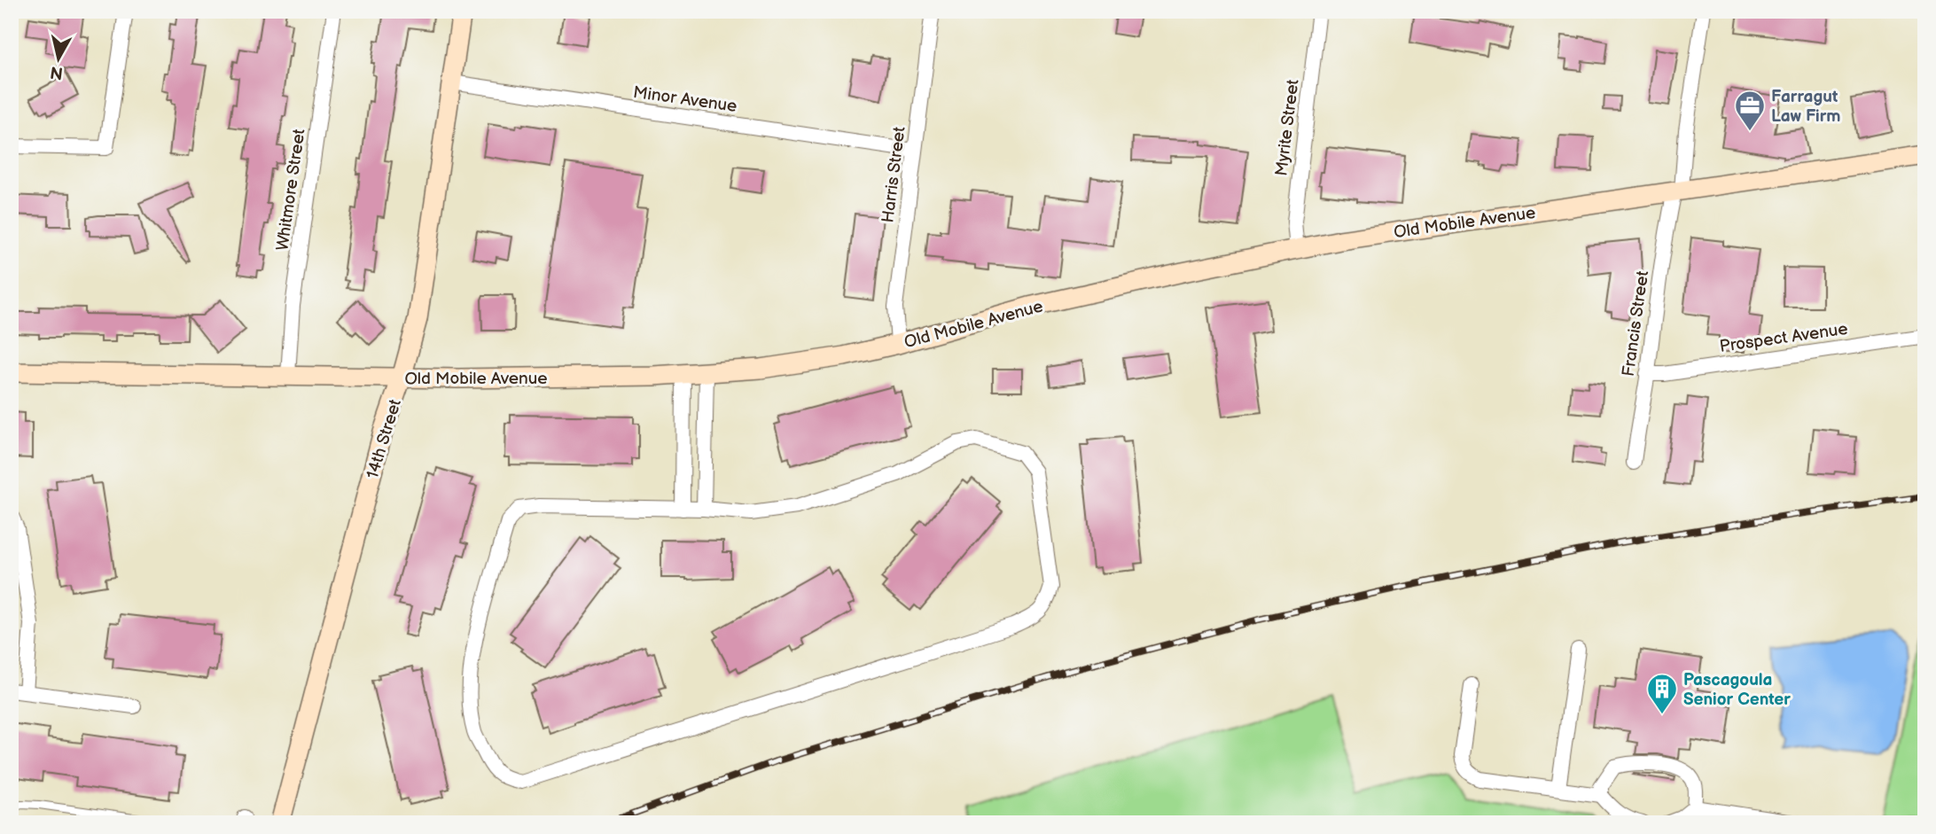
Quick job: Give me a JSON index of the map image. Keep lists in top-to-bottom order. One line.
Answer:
{"streets":{"main road":["Old Mobile Avenue","14th Street"],"street":["Minor Avenue","Myrite Street","Harris Street","Whitmore Street","Francis Street","Prospect Avenue"]},"crossings":[["Minor Avenue","Harris Street"],["Minor Avenue","14th Street"],["Myrite Street","Old Mobile Avenue"],["Harris Street","Old Mobile Avenue"],["Whitmore Street","Old Mobile Avenue"],["Old Mobile Avenue","Francis Street"],["Old Mobile Avenue","14th Street"],["Francis Street","Prospect Avenue"]],"places":{"office":["Farragut Law Firm"],"building":["Pascagoula Senior Center"]},"north":"bottom"}
